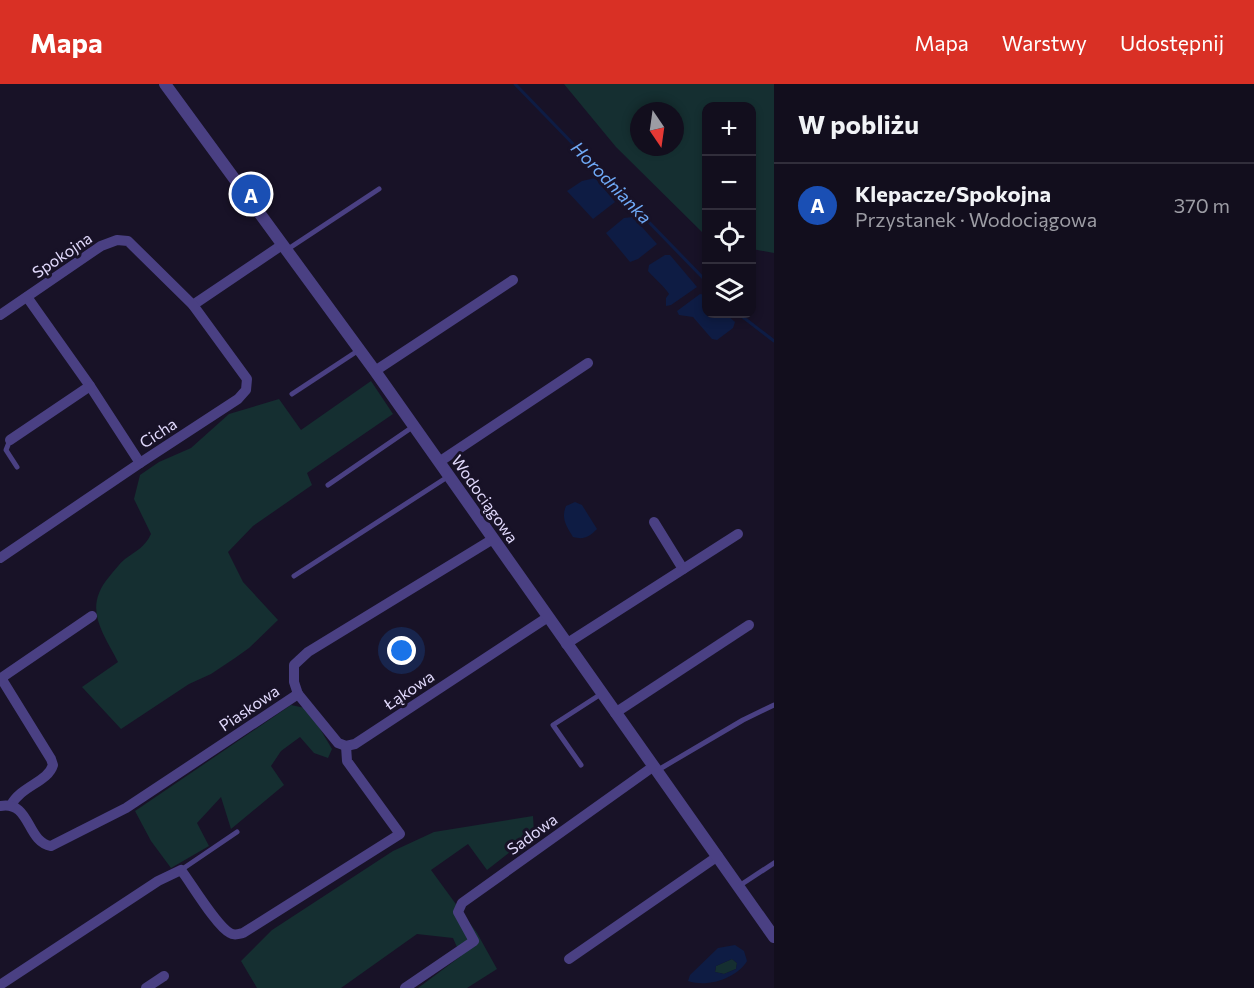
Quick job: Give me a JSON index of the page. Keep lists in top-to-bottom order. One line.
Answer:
{"streets":{"street":["Spokojna","Cicha","Wodociągowa","Łąkowa","Piaskowa","Sadowa"]},"crossings":[["Spokojna","Cicha"],["Wodociągowa","Łąkowa"],["Wodociągowa","Piaskowa"],["Wodociągowa","Sadowa"]],"water":["Horodnianka"],"north":"bottom","page":{"header":"Mapa","nav":["Mapa","Warstwy","Udostępnij"],"heading":"W pobliżu","map_buttons":["+","−"],"list":[{"mark":"A","name":"Klepacze/Spokojna","note":"Przystanek · Wodociągowa","value":"370 m"}],"pins":"A"}}
